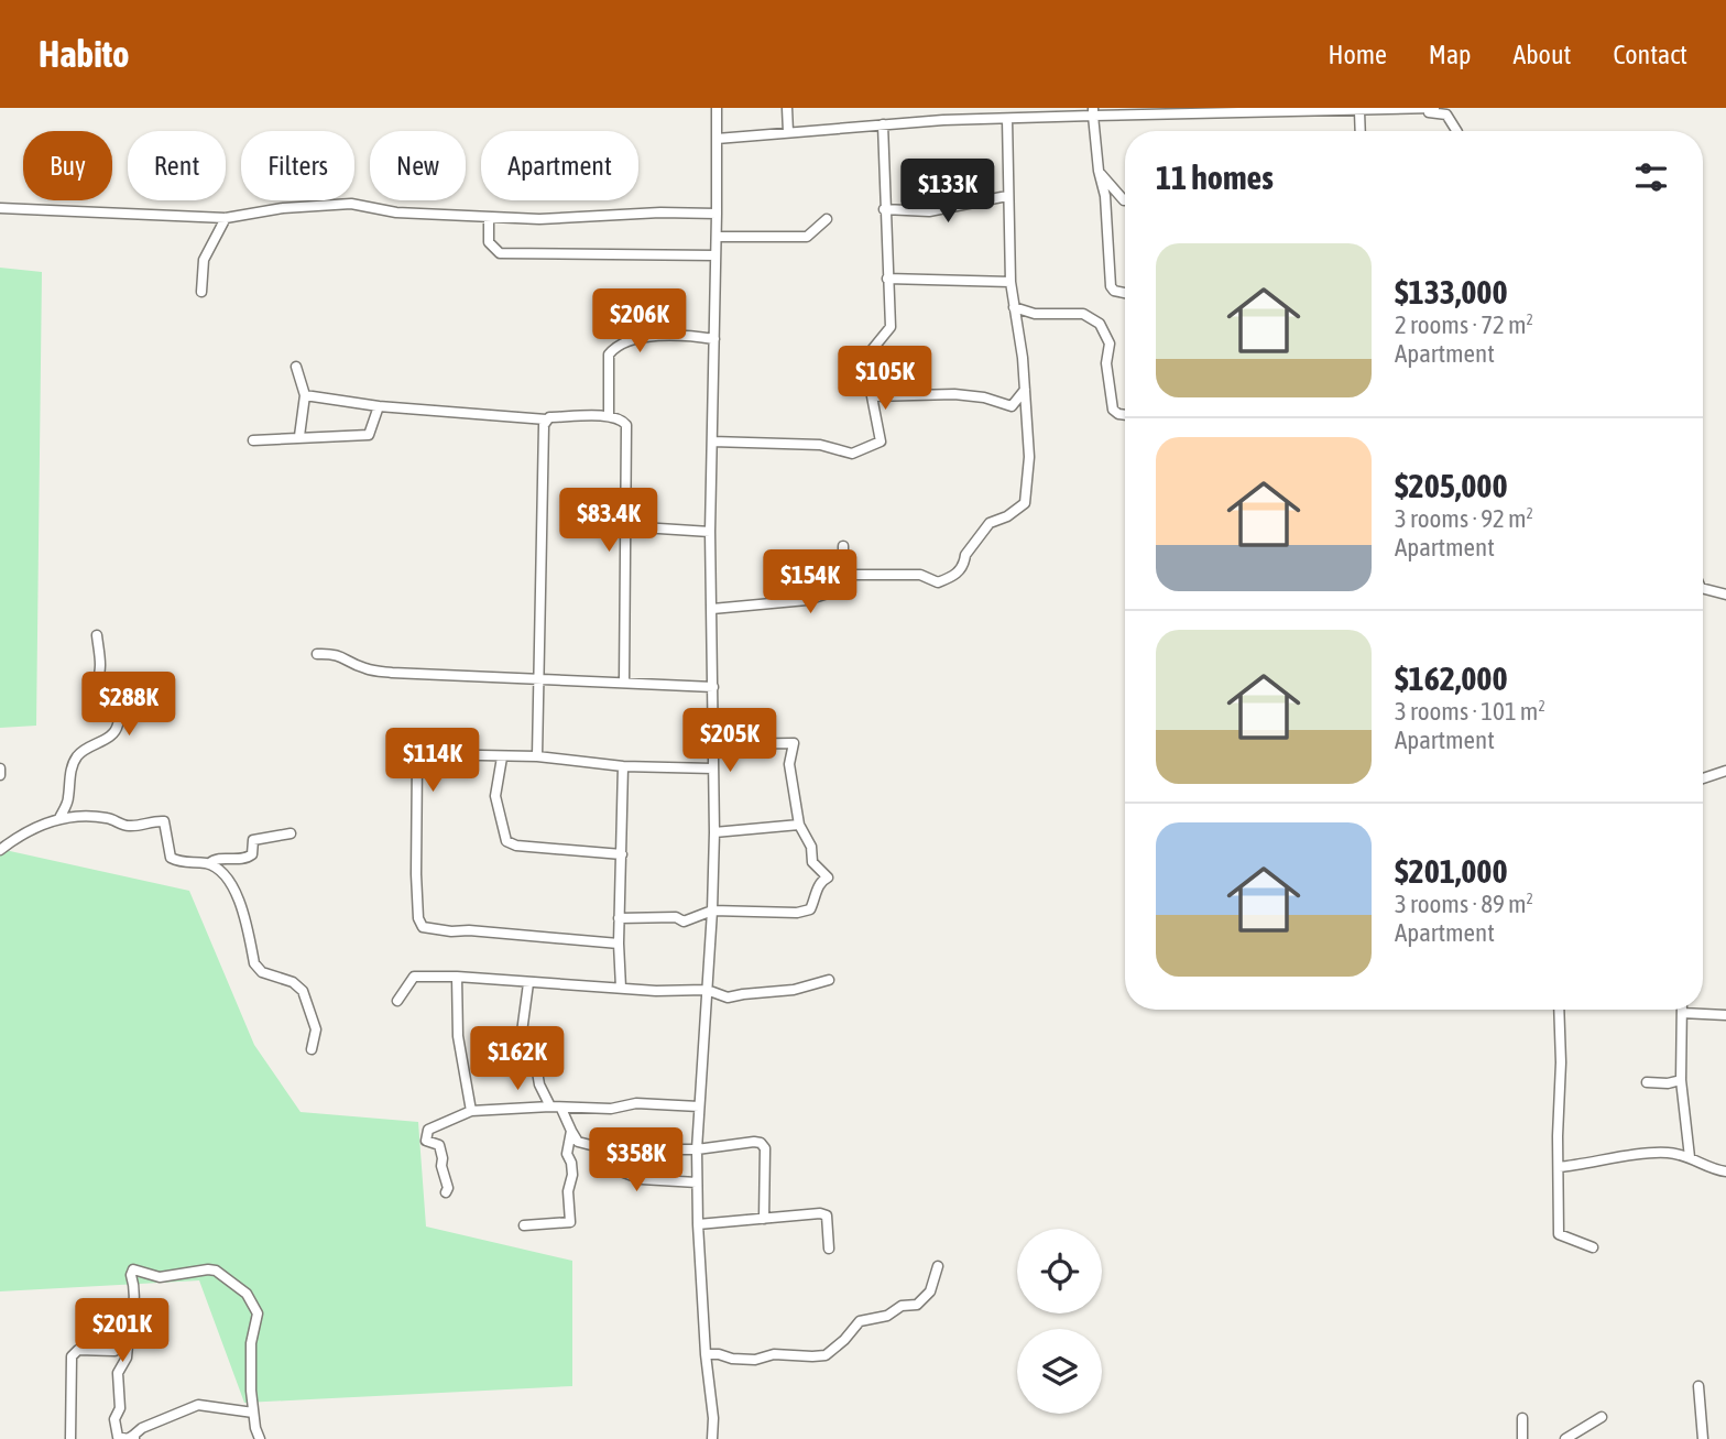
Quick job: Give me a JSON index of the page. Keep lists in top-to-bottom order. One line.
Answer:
{"page":{"header":"Habito","nav":["Home","Map","About","Contact"],"chip":["Buy","Rent","Filters","New","Apartment"],"heading":"11 homes","price":["$133K","$206K","$105K","$83.4K","$154K","$288K","$205K","$114K","$162K","$358K","$201K"],"list":[{"name":"$133,000","note":"2 rooms · 72 m² · Apartment"},{"name":"$205,000","note":"3 rooms · 92 m² · Apartment"},{"name":"$162,000","note":"3 rooms · 101 m² · Apartment"},{"name":"$201,000","note":"3 rooms · 89 m² · Apartment"}]}}
